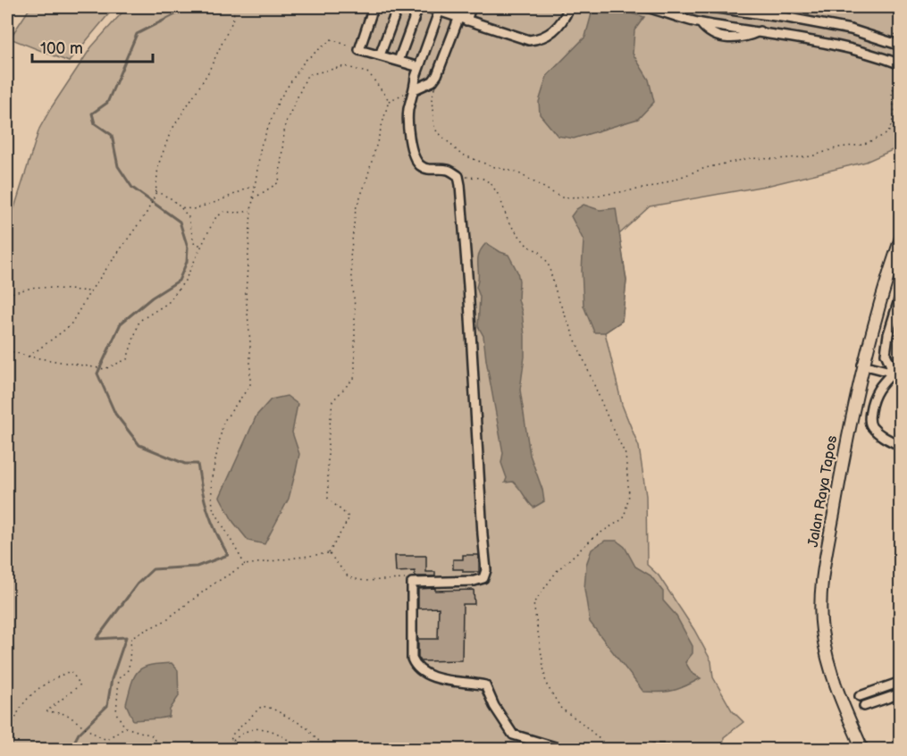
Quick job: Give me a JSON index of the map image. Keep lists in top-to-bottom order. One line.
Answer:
{"streets":{"main road":["Jalan Raya Tapos"]},"scale_bar":"100 m"}
